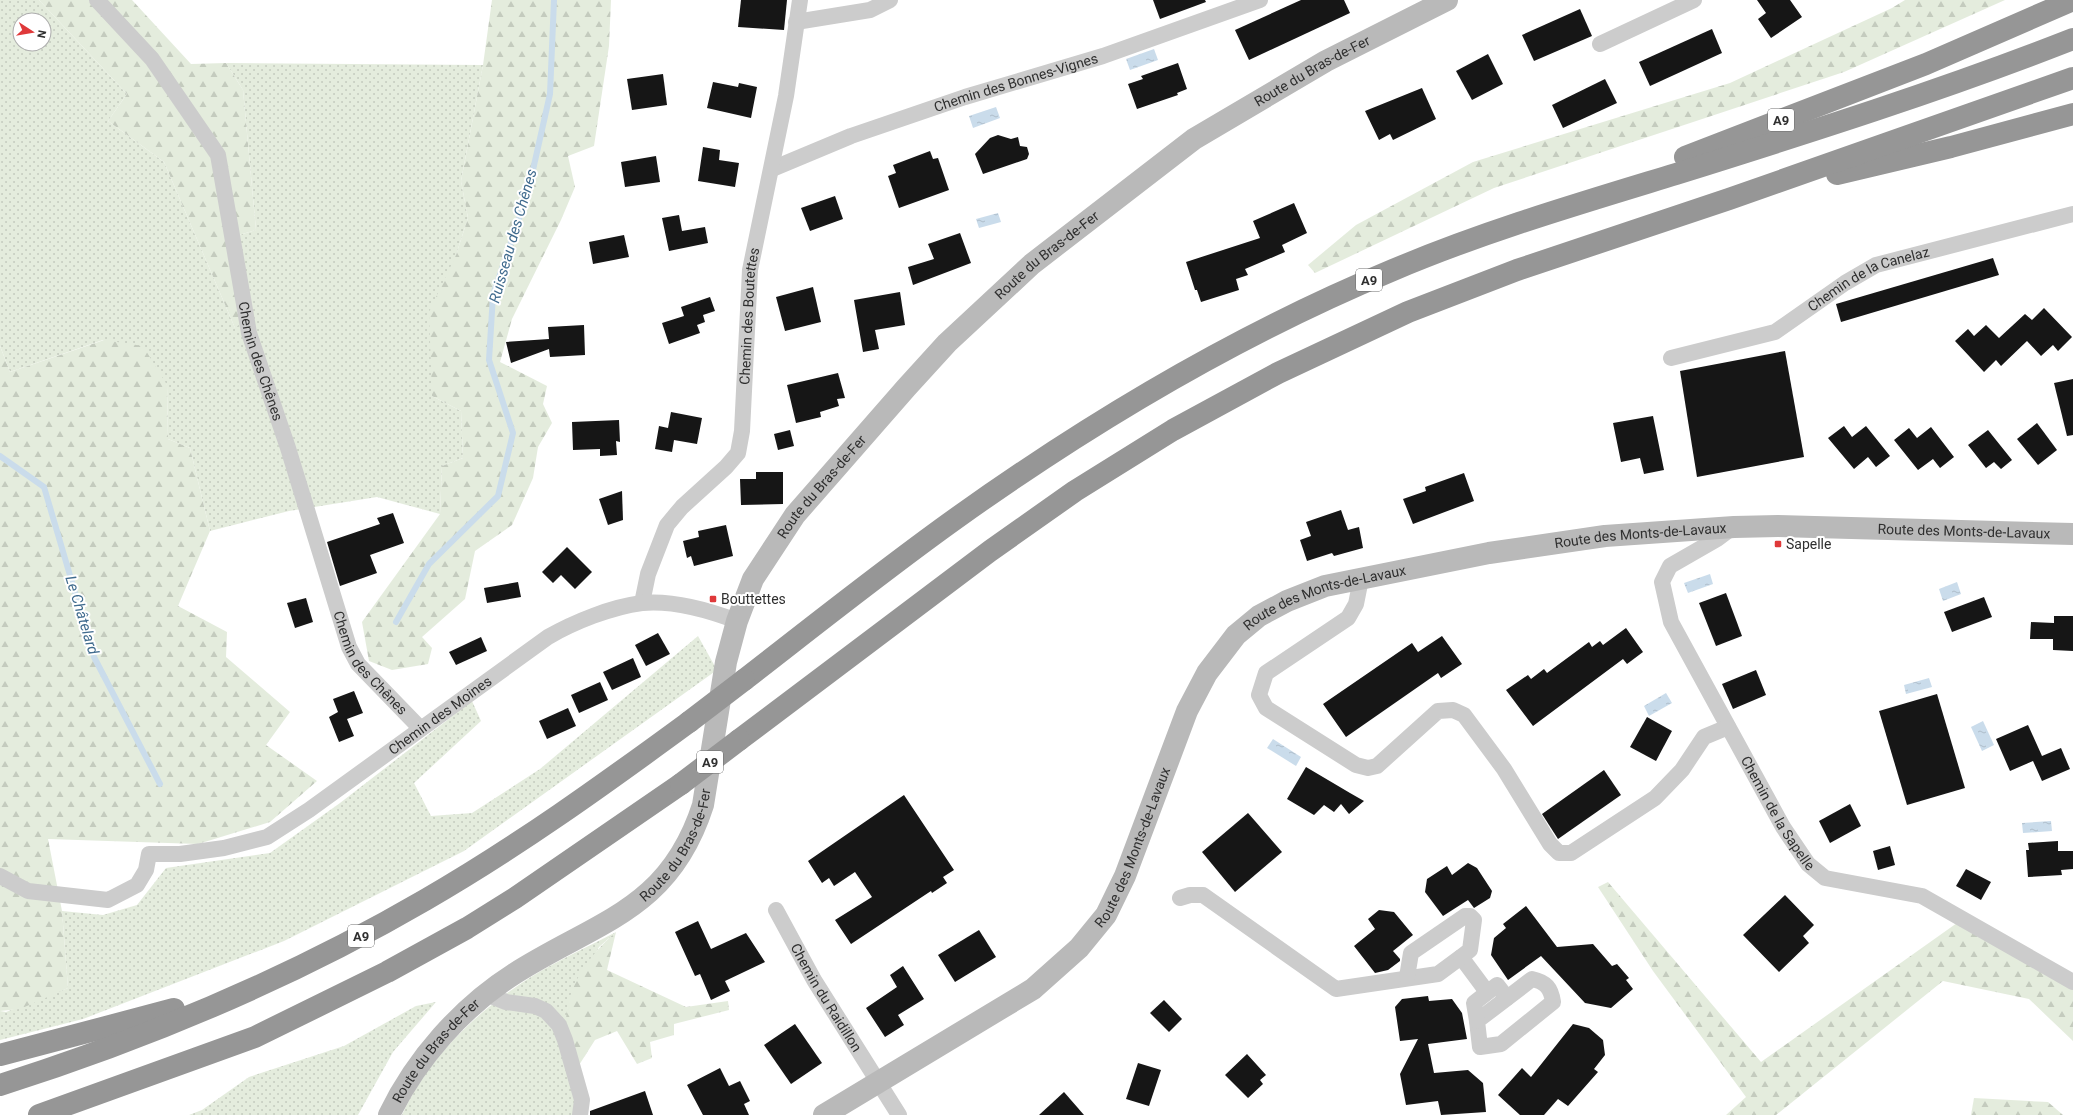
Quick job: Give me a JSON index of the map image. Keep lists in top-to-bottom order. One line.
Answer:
{"streets":{"highway":["A9"],"street":["Route du Bras-de-Fer","Chemin des Bonnes-Vignes","Chemin de la Canelaz","Chemin des Boutettes","Chemin des Chênes","Route des Monts-de-Lavaux","Chemin des Moines","Chemin de la Sapelle","Chemin du Raidillon"]},"crossings":[["Route du Bras-de-Fer","Chemin des Moines"],["Chemin des Bonnes-Vignes","Chemin des Boutettes"],["Chemin des Boutettes","Chemin des Moines"],["Chemin des Chênes","Chemin des Moines"],["Route des Monts-de-Lavaux","Chemin de la Sapelle"],["Route des Monts-de-Lavaux","Chemin du Raidillon"]],"water":["Ruisseau des Chênes","Le Châtelard"],"places":{"transit":["Sapelle","Bouttettes"]},"north":"right"}
